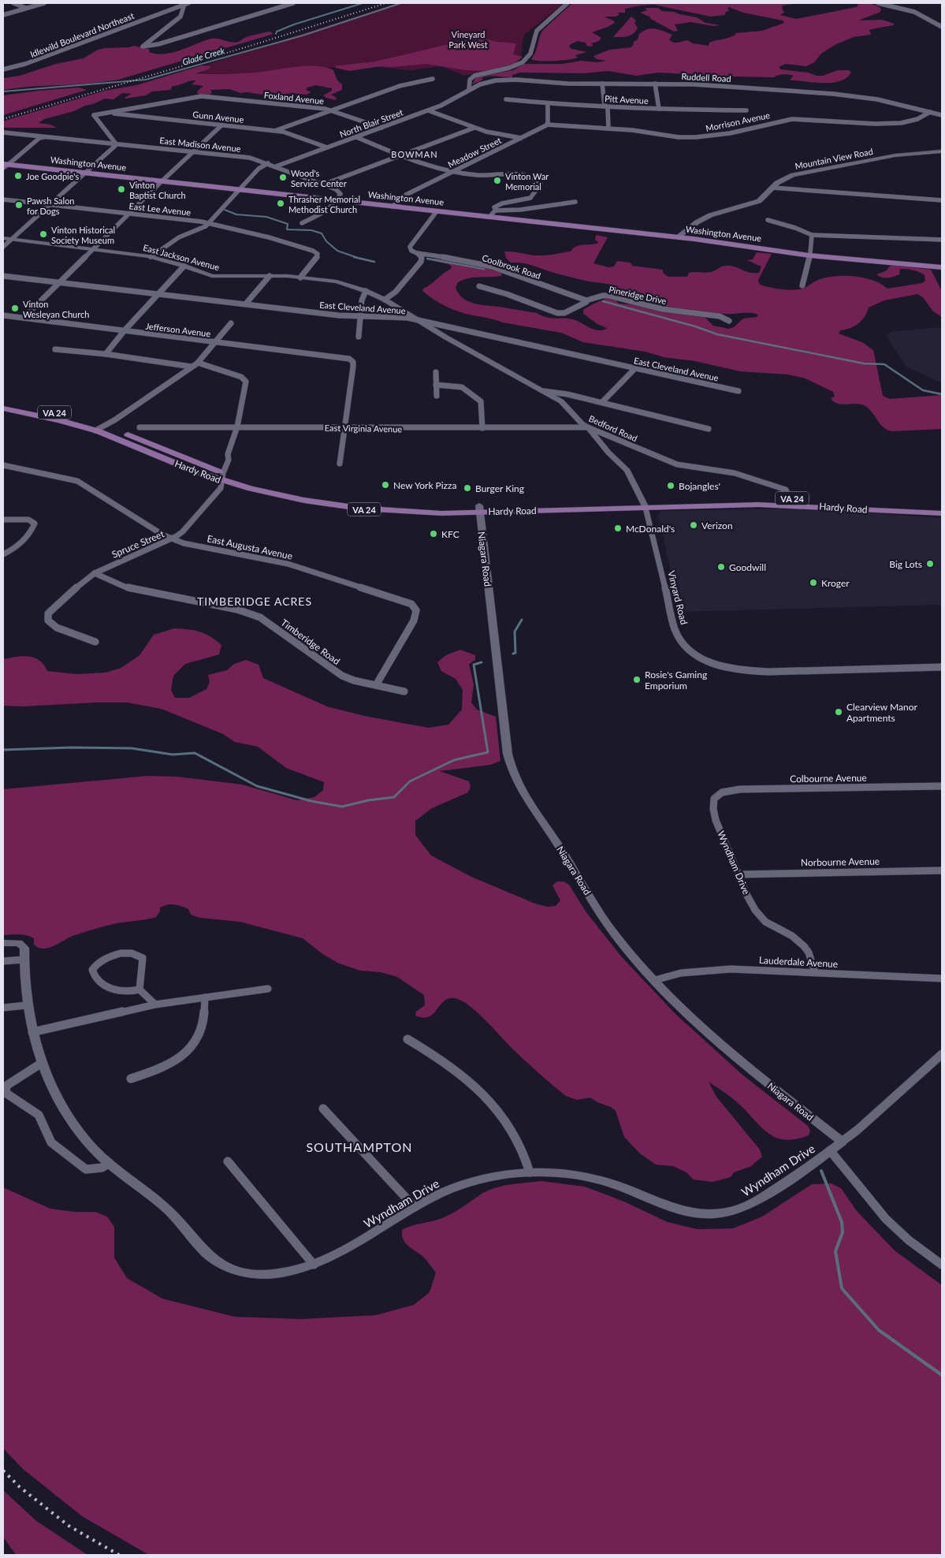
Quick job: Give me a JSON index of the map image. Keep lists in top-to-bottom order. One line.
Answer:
{"streets":{"main road":["Washington Avenue","VA 24","Hardy Road"],"street":["Idlewild Boulevard Northeast","Ruddell Road","Foxland Avenue","Pitt Avenue","Gunn Avenue","Morrison Avenue","North Blair Street","East Madison Avenue","Meadow Street","Mountain View Road","East Lee Avenue","East Jackson Avenue","Coolbrook Road","Pineridge Drive","East Cleveland Avenue","Jefferson Avenue","East Virginia Avenue","Bedford Road","Spruce Street","East Augusta Avenue","Niagara Road","Vinyard Road","Timberidge Road","Colbourne Avenue","Norbourne Avenue","Wyndham Drive","Lauderdale Avenue"]},"crossings":[["Ruddell Road","Morrison Avenue"],["Ruddell Road","North Blair Street"],["Foxland Avenue","Gunn Avenue"],["Foxland Avenue","North Blair Street"],["Gunn Avenue","North Blair Street"],["Morrison Avenue","Meadow Street"],["North Blair Street","East Madison Avenue"],["East Madison Avenue","Washington Avenue"],["Meadow Street","Washington Avenue"],["Mountain View Road","Washington Avenue"],["East Lee Avenue","East Jackson Avenue"],["East Jackson Avenue","East Cleveland Avenue"],["East Jackson Avenue","Bedford Road"],["Coolbrook Road","Pineridge Drive"],["East Cleveland Avenue","Bedford Road"],["Jefferson Avenue","East Virginia Avenue"],["VA 24","Hardy Road"],["East Virginia Avenue","Bedford Road"],["East Virginia Avenue","Spruce Street"],["East Virginia Avenue","Vinyard Road"],["Bedford Road","Hardy Road"],["Bedford Road","Vinyard Road"],["Hardy Road","Spruce Street"],["Hardy Road","Niagara Road"],["Hardy Road","Vinyard Road"],["Spruce Street","East Augusta Avenue"],["Spruce Street","Timberidge Road"],["East Augusta Avenue","Timberidge Road"],["Niagara Road","Wyndham Drive"],["Niagara Road","Lauderdale Avenue"],["Colbourne Avenue","Wyndham Drive"],["Norbourne Avenue","Wyndham Drive"],["Wyndham Drive","Lauderdale Avenue"]],"districts":["BOWMAN","TIMBERIDGE ACRES","SOUTHAMPTON"],"water":["Glade Creek"],"parks":["Vineyard Park West"],"places":["Joe Goodpie's","Wood's Service Center","Vinton War Memorial","Vinton Baptist Church","Thrasher Memorial Methodist Church","Pawsh Salon for Dogs","Vinton Historical Society Museum","Vinton Wesleyan Church","New York Pizza","Bojangles'","Burger King","Verizon","McDonald's","KFC","Big Lots","Goodwill","Kroger","Rosie's Gaming Emporium","Clearview Manor Apartments"]}
